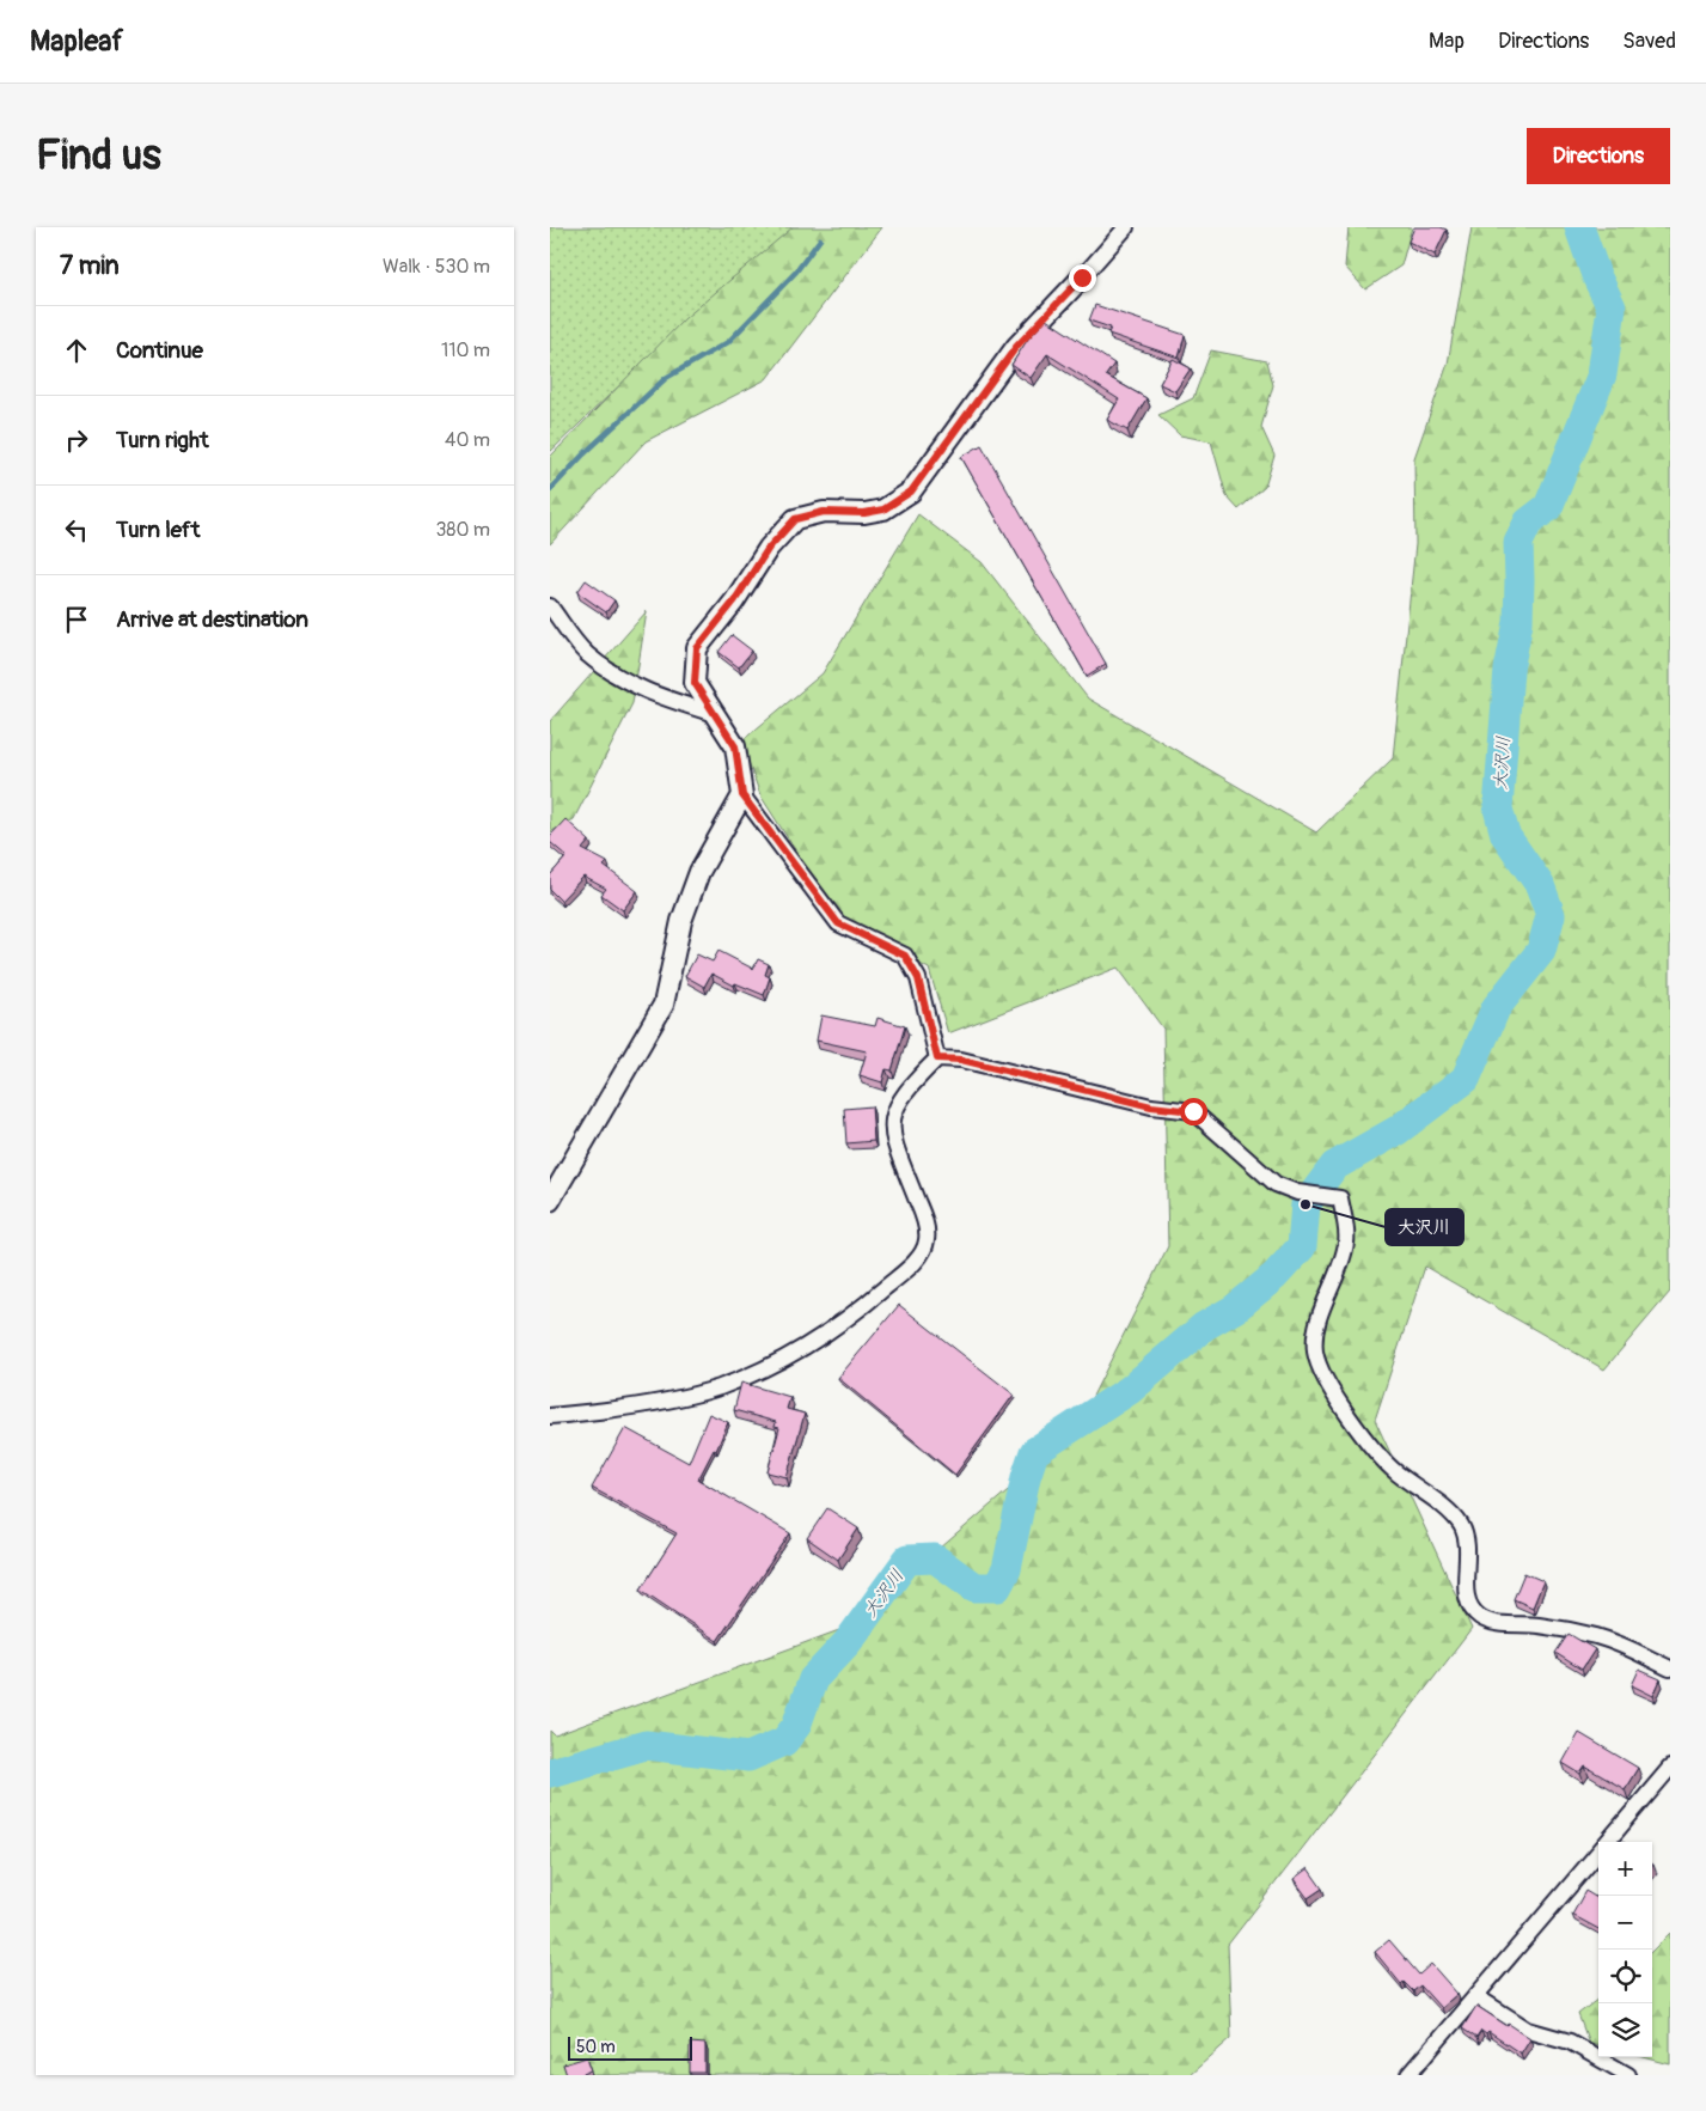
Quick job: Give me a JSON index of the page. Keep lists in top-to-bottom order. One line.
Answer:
{"water":["大沢川"],"places":["大沢川"],"scale_bar":"50 m","page":{"header":"Mapleaf","nav":["Map","Directions","Saved"],"buttons":"Directions","title":"Find us","heading":["7 min","Walk · 530 m"],"list":[["Continue","110 m"],["Turn right","40 m"],["Turn left","380 m"],"Arrive at destination"],"map_buttons":["+","−"],"scale":"50 m"}}
